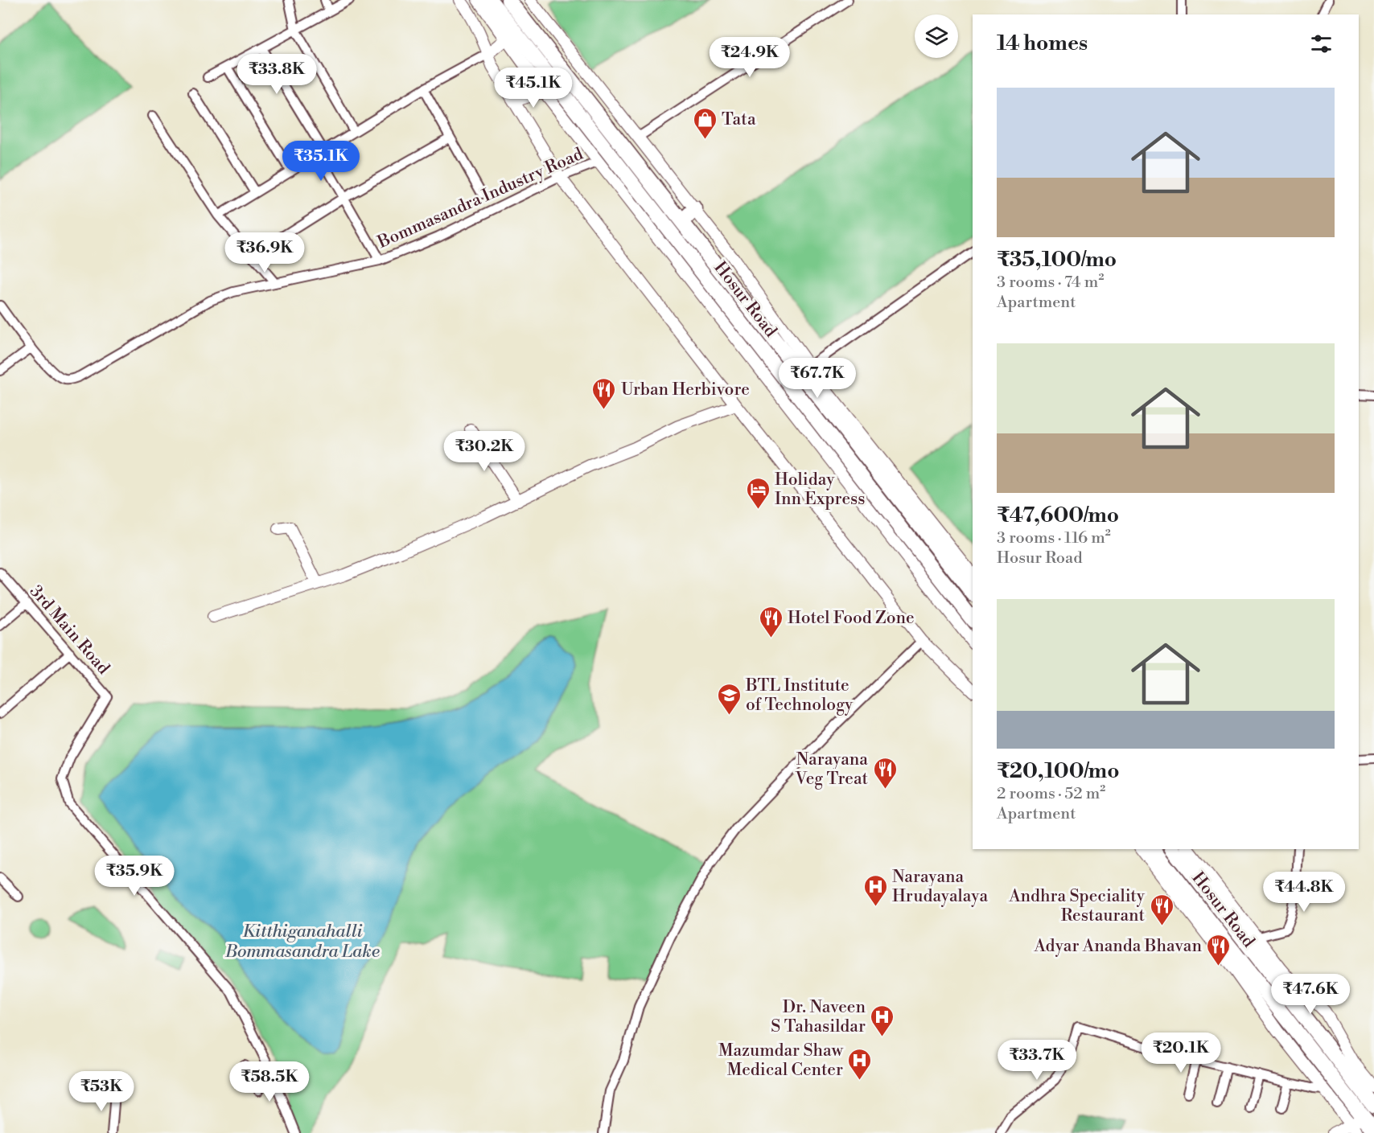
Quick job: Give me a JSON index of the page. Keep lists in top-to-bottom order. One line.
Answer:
{"streets":{"highway":["Hosur Road"],"street":["Bommasandra Industry Road","3rd Main Road"]},"water":["Kitthiganahalli Bommasandra Lake"],"places":{"shop":["Tata"],"restaurant":["Urban Herbivore","Hotel Food Zone","Narayana Veg Treat","Andhra Speciality Restaurant","Adyar Ananda Bhavan"],"hotel":["Holiday Inn Express"],"school or university":["BTL Institute of Technology"],"hospital":["Narayana Hrudayalaya","Dr. Naveen S Tahasildar","Mazumdar Shaw Medical Center"]},"page":{"heading":"14 homes","price":["₹24.9K","₹33.8K","₹45.1K","₹35.1K","₹36.9K","₹67.7K","₹30.2K","₹35.9K","₹44.8K","₹47.6K","₹20.1K","₹33.7K","₹58.5K","₹53K"],"list":[{"name":"₹35,100/mo","note":"3 rooms · 74 m² · Apartment"},{"name":"₹47,600/mo","note":"3 rooms · 116 m² · Hosur Road"},{"name":"₹20,100/mo","note":"2 rooms · 52 m² · Apartment"}]}}
